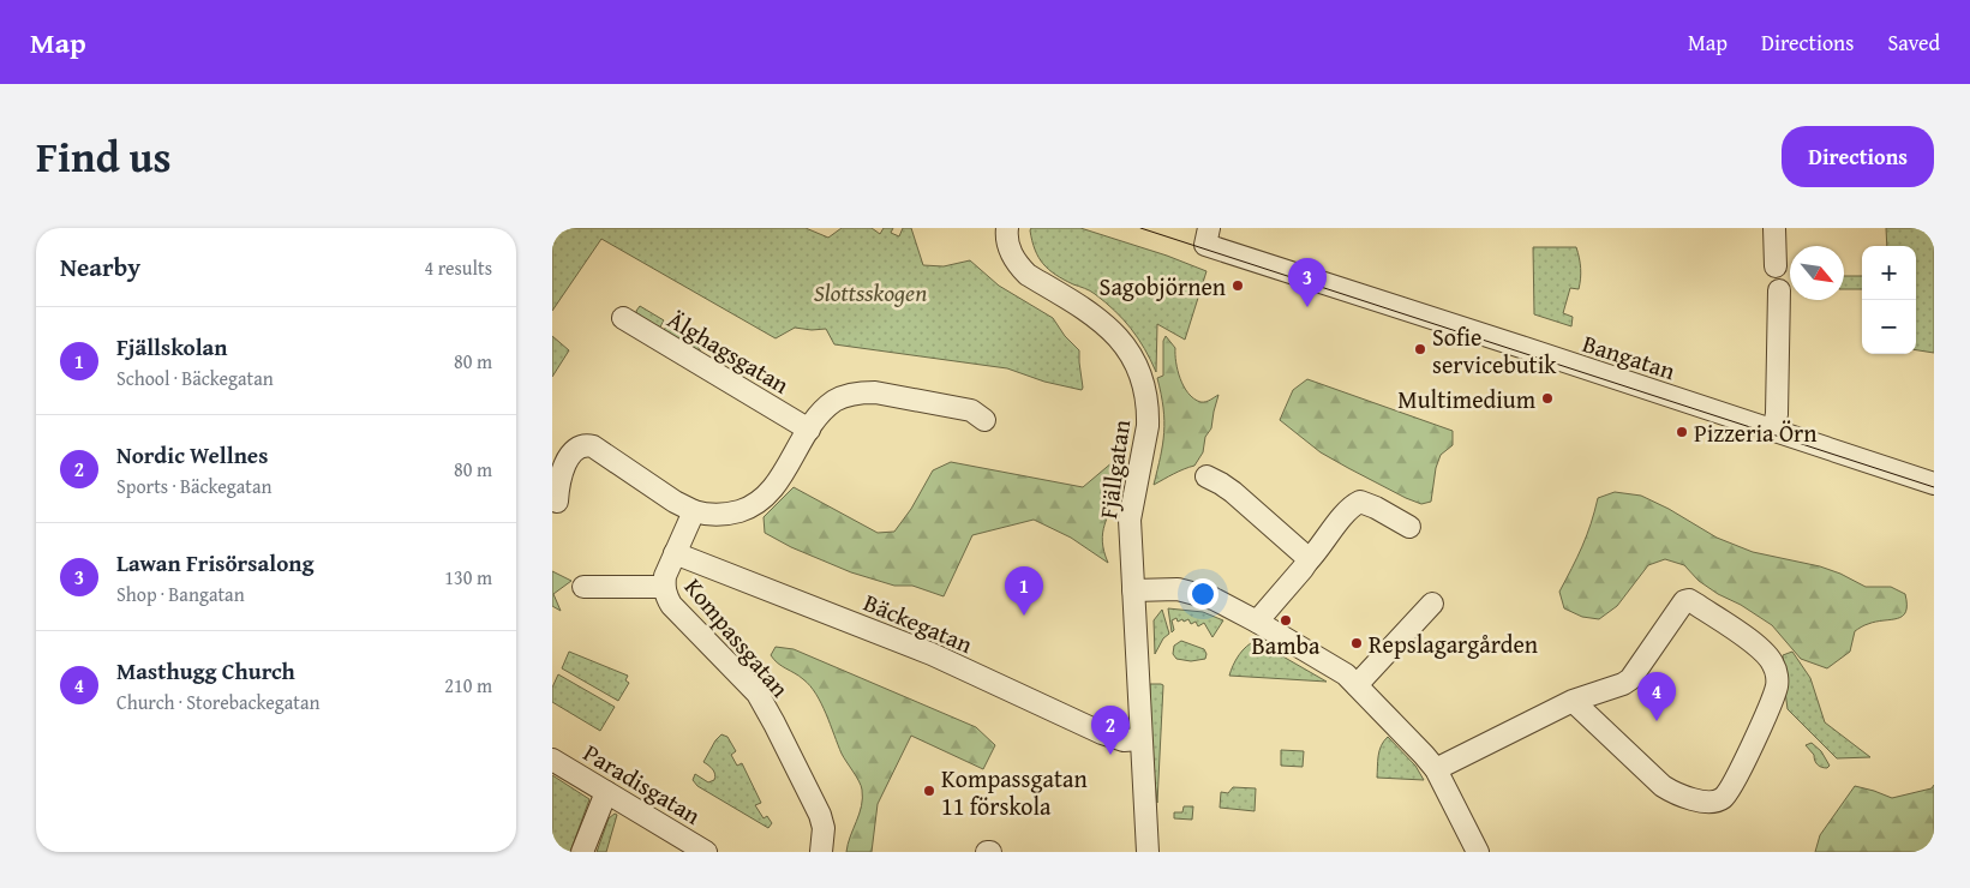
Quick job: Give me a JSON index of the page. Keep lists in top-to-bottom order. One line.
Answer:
{"streets":{"street":["Älghagsgatan","Bangatan","Fjällgatan","Bäckegatan","Kompassgatan","Paradisgatan"]},"crossings":[["Fjällgatan","Bäckegatan"]],"parks":["Slottsskogen"],"places":["Sagobjörnen","Sofie servicebutik","Multimedium","Pizzeria Örn","Bamba","Repslagargården","Kompassgatan 11 förskola"],"north":"bottom right","page":{"header":"Map","nav":["Map","Directions","Saved"],"title":"Find us","buttons":"Directions","heading":["Nearby","4 results"],"map_buttons":["+","−"],"pins":["3","1","4","2"],"list":[{"mark":"1","name":"Fjällskolan","note":"School · Bäckegatan","value":"80 m"},{"mark":"2","name":"Nordic Wellnes","note":"Sports · Bäckegatan","value":"80 m"},{"mark":"3","name":"Lawan Frisörsalong","note":"Shop · Bangatan","value":"130 m"},{"mark":"4","name":"Masthugg Church","note":"Church · Storebackegatan","value":"210 m"}]}}
